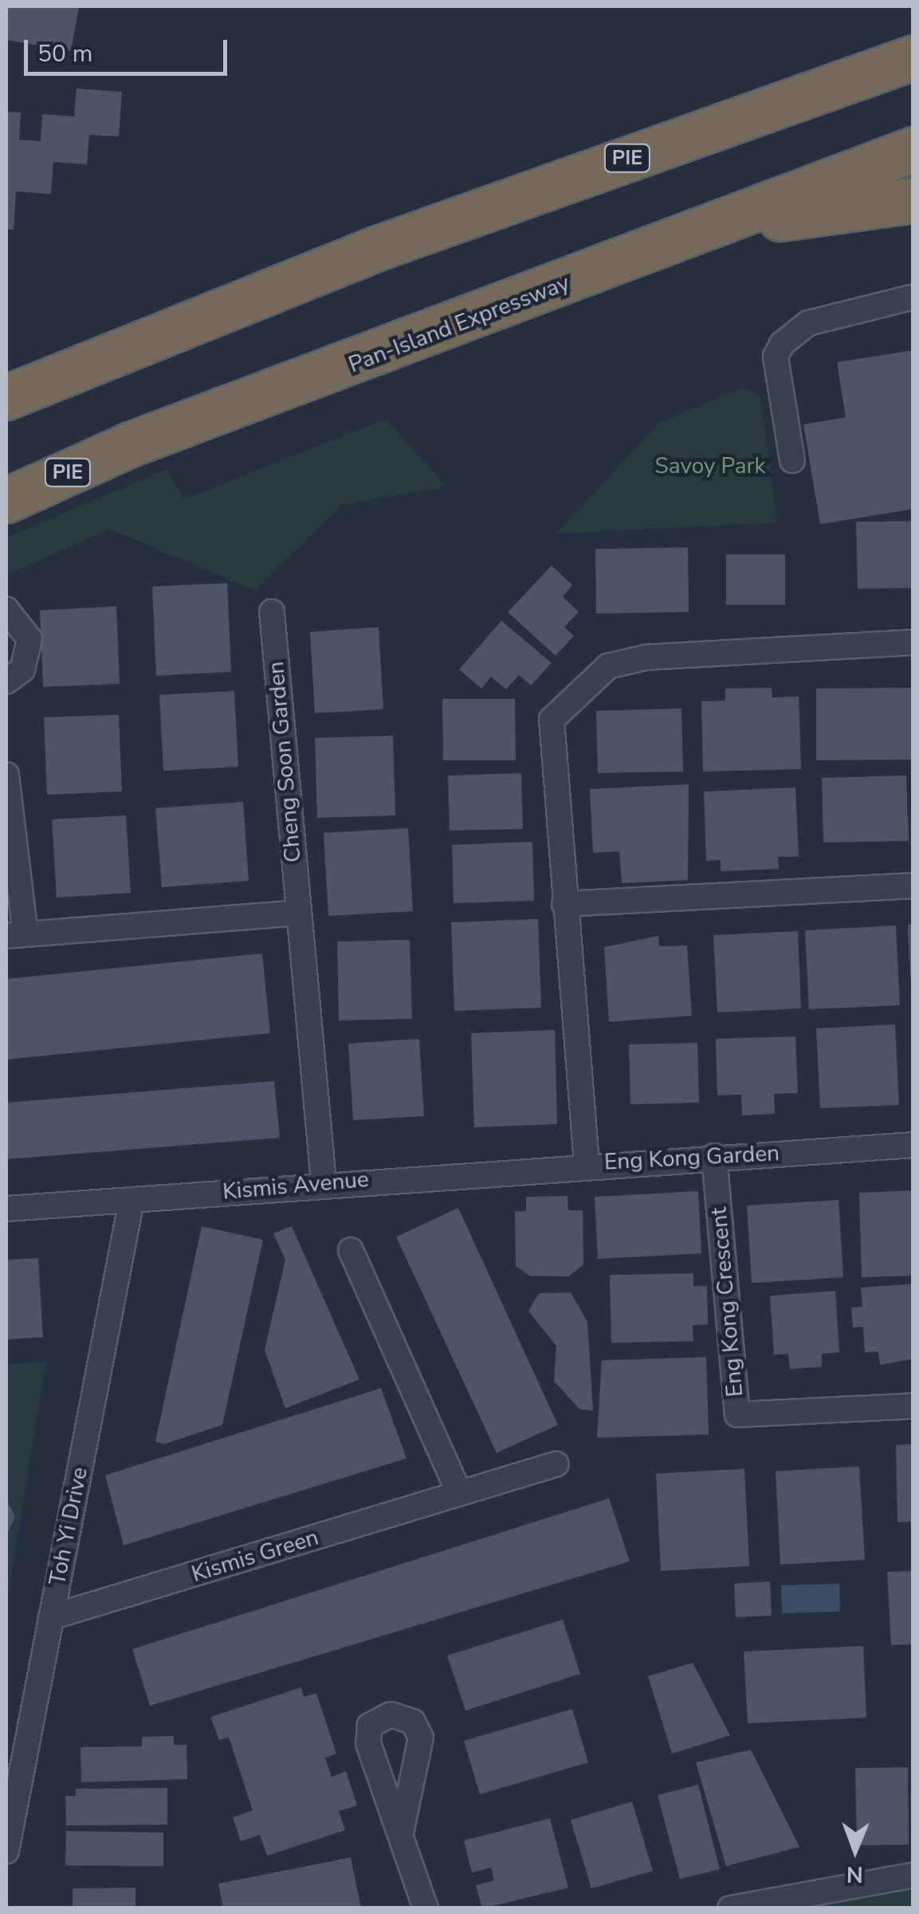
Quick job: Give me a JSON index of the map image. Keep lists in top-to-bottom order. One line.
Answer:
{"streets":{"highway":["PIE","Pan-Island Expressway"],"street":["Cheng Soon Garden","Eng Kong Garden","Kismis Avenue","Eng Kong Crescent","Toh Yi Drive","Kismis Green"]},"crossings":[["Cheng Soon Garden","Kismis Avenue"],["Eng Kong Garden","Kismis Avenue"],["Eng Kong Garden","Eng Kong Crescent"],["Kismis Avenue","Toh Yi Drive"],["Toh Yi Drive","Kismis Green"]],"parks":["Savoy Park"],"scale_bar":"50 m","north":"bottom"}
